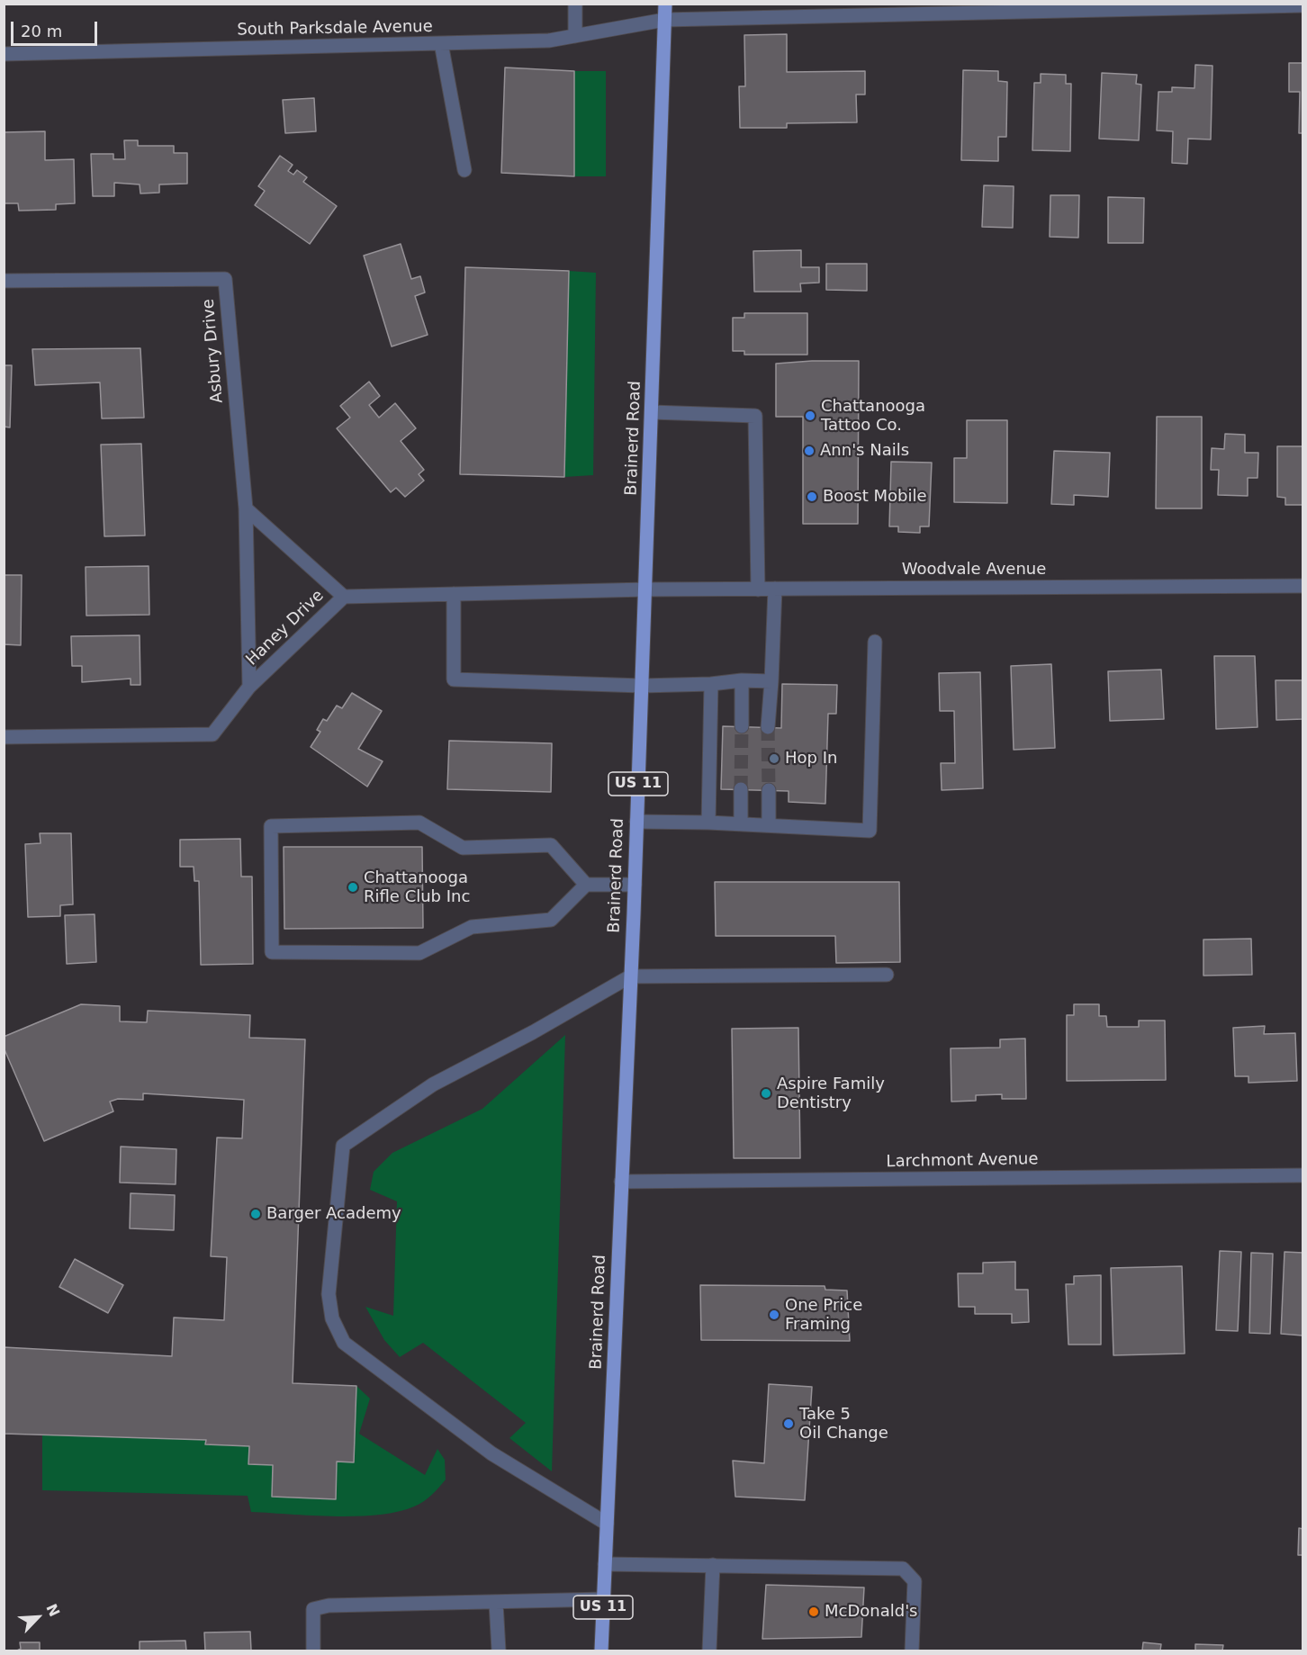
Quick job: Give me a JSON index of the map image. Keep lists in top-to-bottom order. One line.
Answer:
{"streets":{"main road":["Brainerd Road","US 11"],"street":["South Parksdale Avenue","Asbury Drive","Woodvale Avenue","Haney Drive","Larchmont Avenue"]},"crossings":[["South Parksdale Avenue","Brainerd Road"],["Brainerd Road","Woodvale Avenue"],["Brainerd Road","Haney Drive"],["Brainerd Road","Larchmont Avenue"],["Woodvale Avenue","Haney Drive"]],"places":["Chattanooga Tattoo Co.","Ann's Nails","Boost Mobile","Hop In","Chattanooga Rifle Club Inc","Aspire Family Dentistry","Barger Academy","One Price Framing","Take 5 Oil Change","McDonald's"],"scale_bar":"20 m","north":"top right"}
